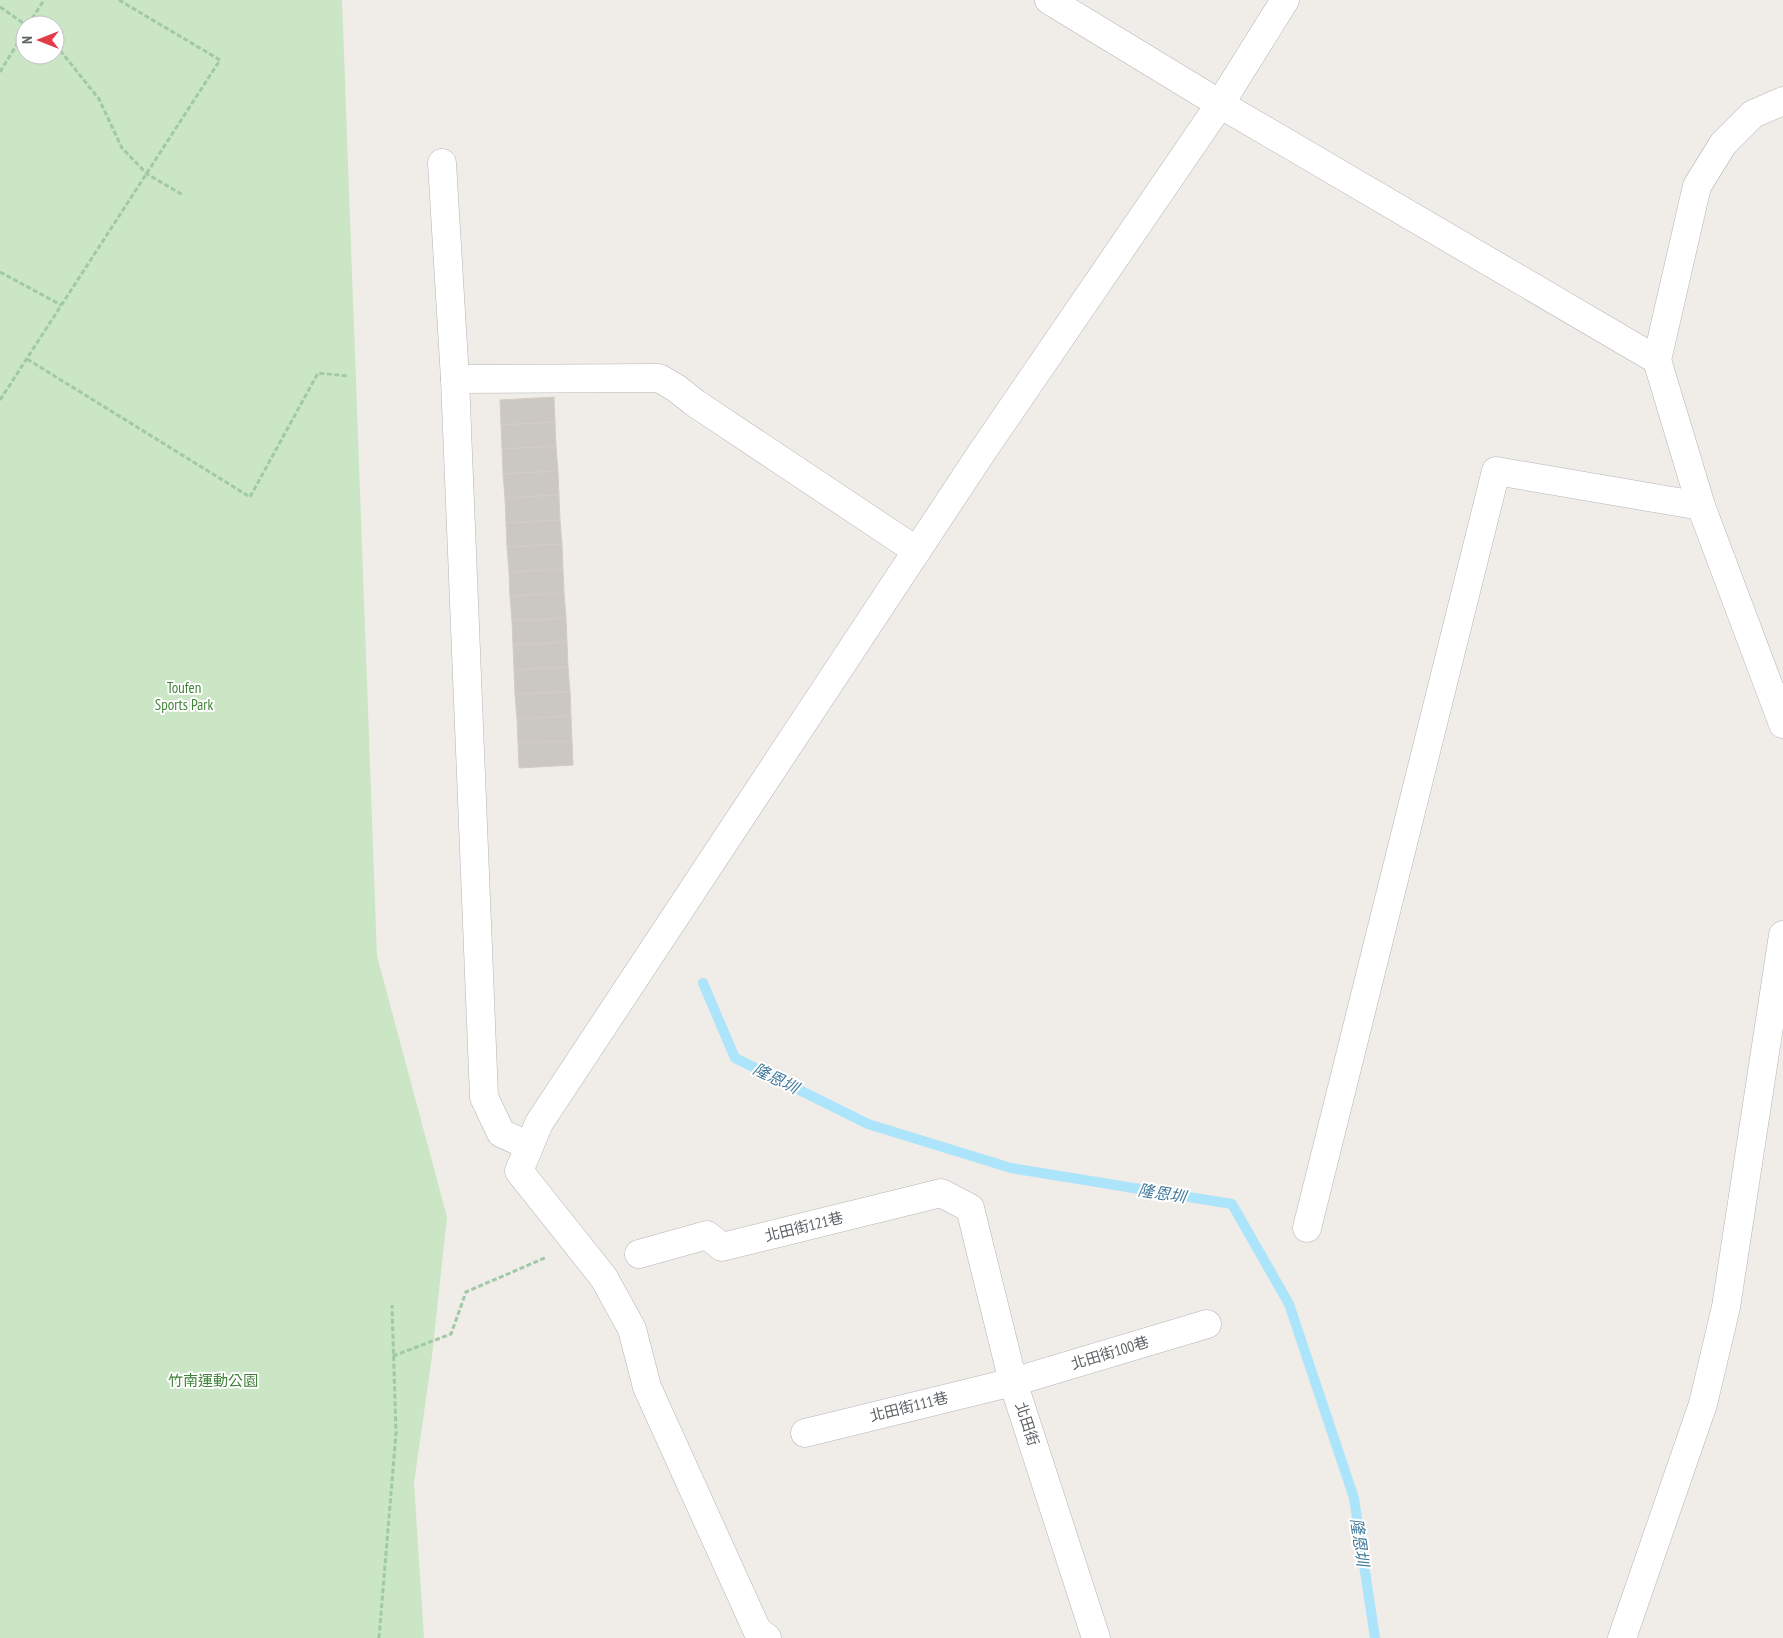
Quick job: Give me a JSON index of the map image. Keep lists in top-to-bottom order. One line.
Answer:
{"streets":{"street":["北田街121巷","北田街100巷","北田街111巷","北田街"]},"crossings":[["北田街121巷","北田街"],["北田街100巷","北田街111巷"],["北田街100巷","北田街"],["北田街111巷","北田街"]],"water":["隆恩圳"],"parks":["Toufen Sports Park","竹南運動公園"],"north":"left"}
